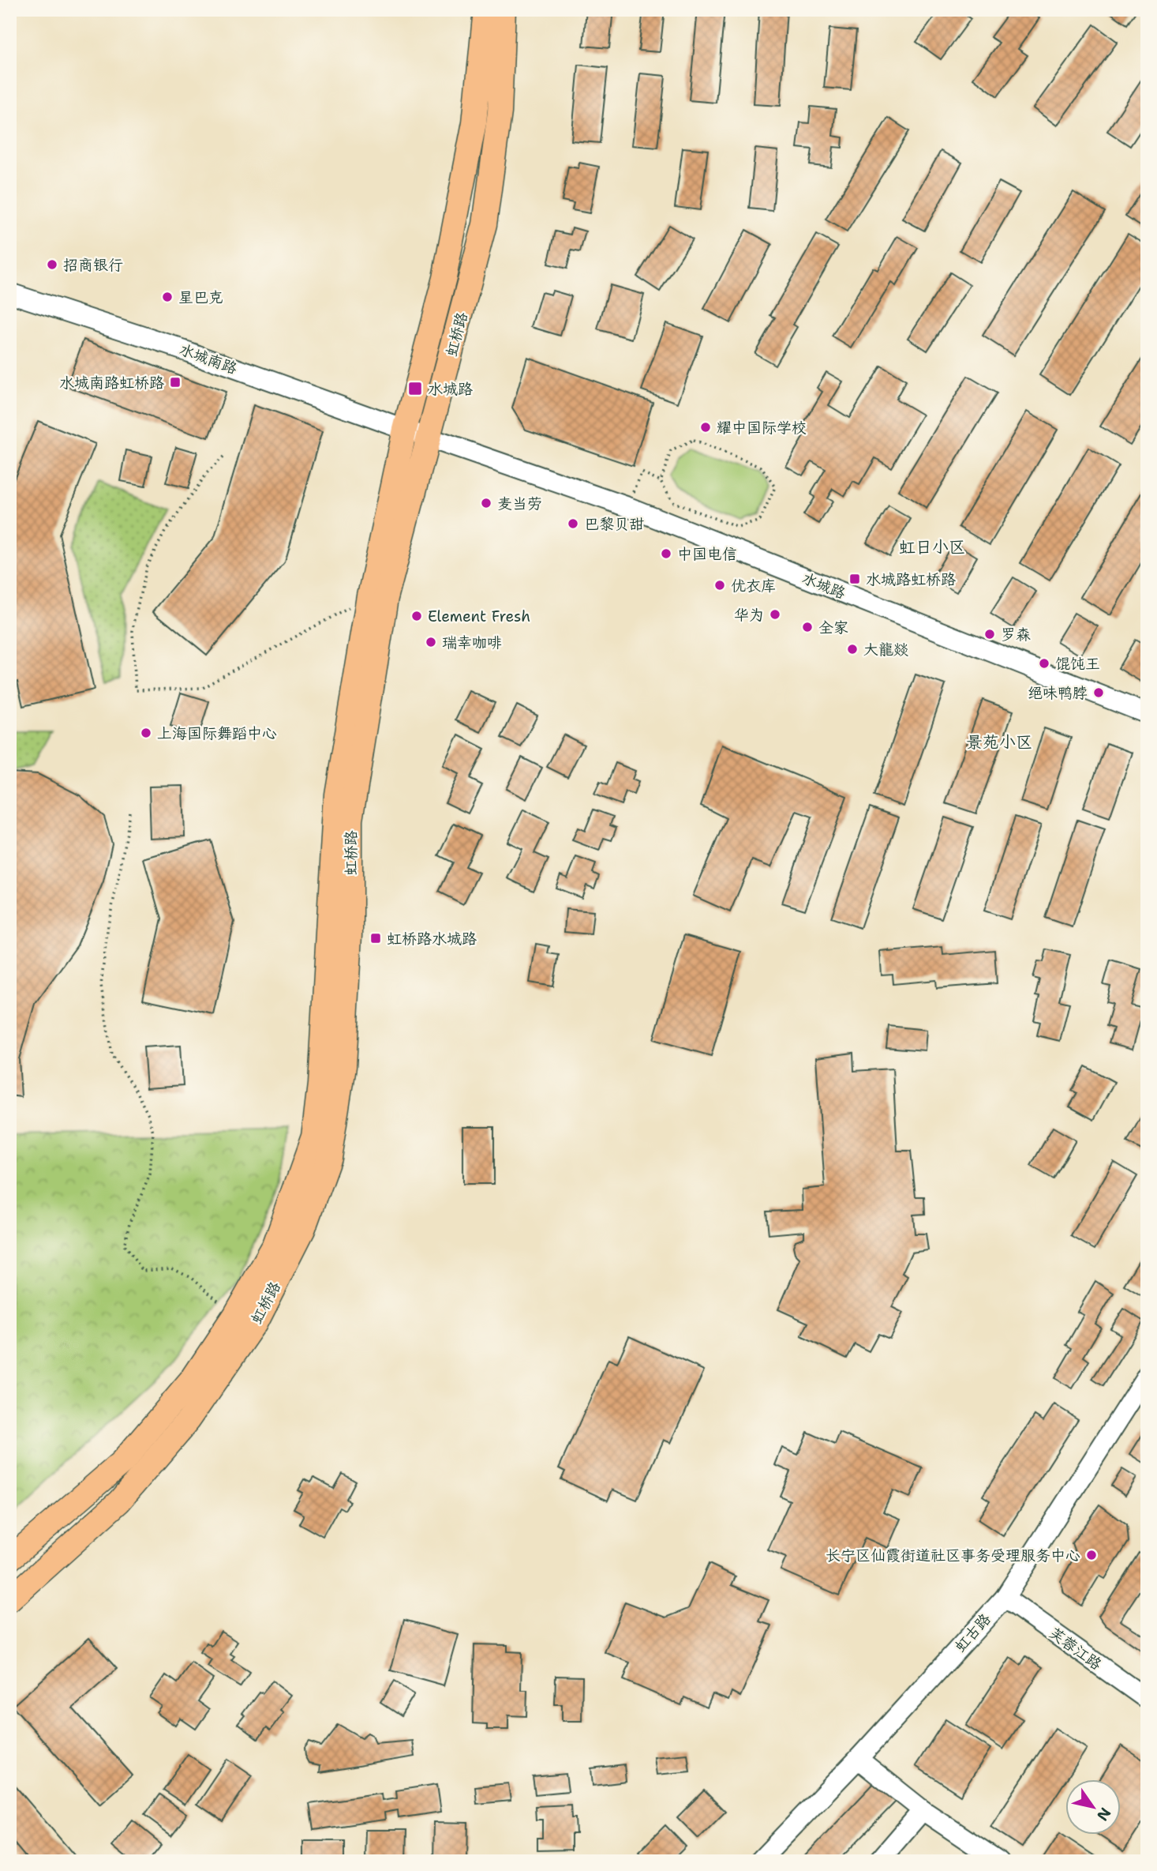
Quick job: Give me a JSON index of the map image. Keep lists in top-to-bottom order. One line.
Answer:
{"streets":{"main road":["虹桥路"],"street":["水城南路","水城路","虹古路","芙蓉江路"]},"crossings":[["虹桥路","水城南路"],["虹桥路","水城路"],["水城南路","水城路"],["虹古路","芙蓉江路"]],"districts":["虹日小区","景苑小区"],"places":{"other":["招商银行","星巴克","耀中国际学校","麦当劳","巴黎贝甜","中国电信","优衣库","华为","Element Fresh","全家","罗森","瑞幸咖啡","大龍燚","馄饨王","绝味鸭脖","上海国际舞蹈中心","长宁区仙霞街道社区事务受理服务中心"],"transit":["水城南路虹桥路","水城路","水城路虹桥路","虹桥路水城路"]},"north":"bottom right"}
